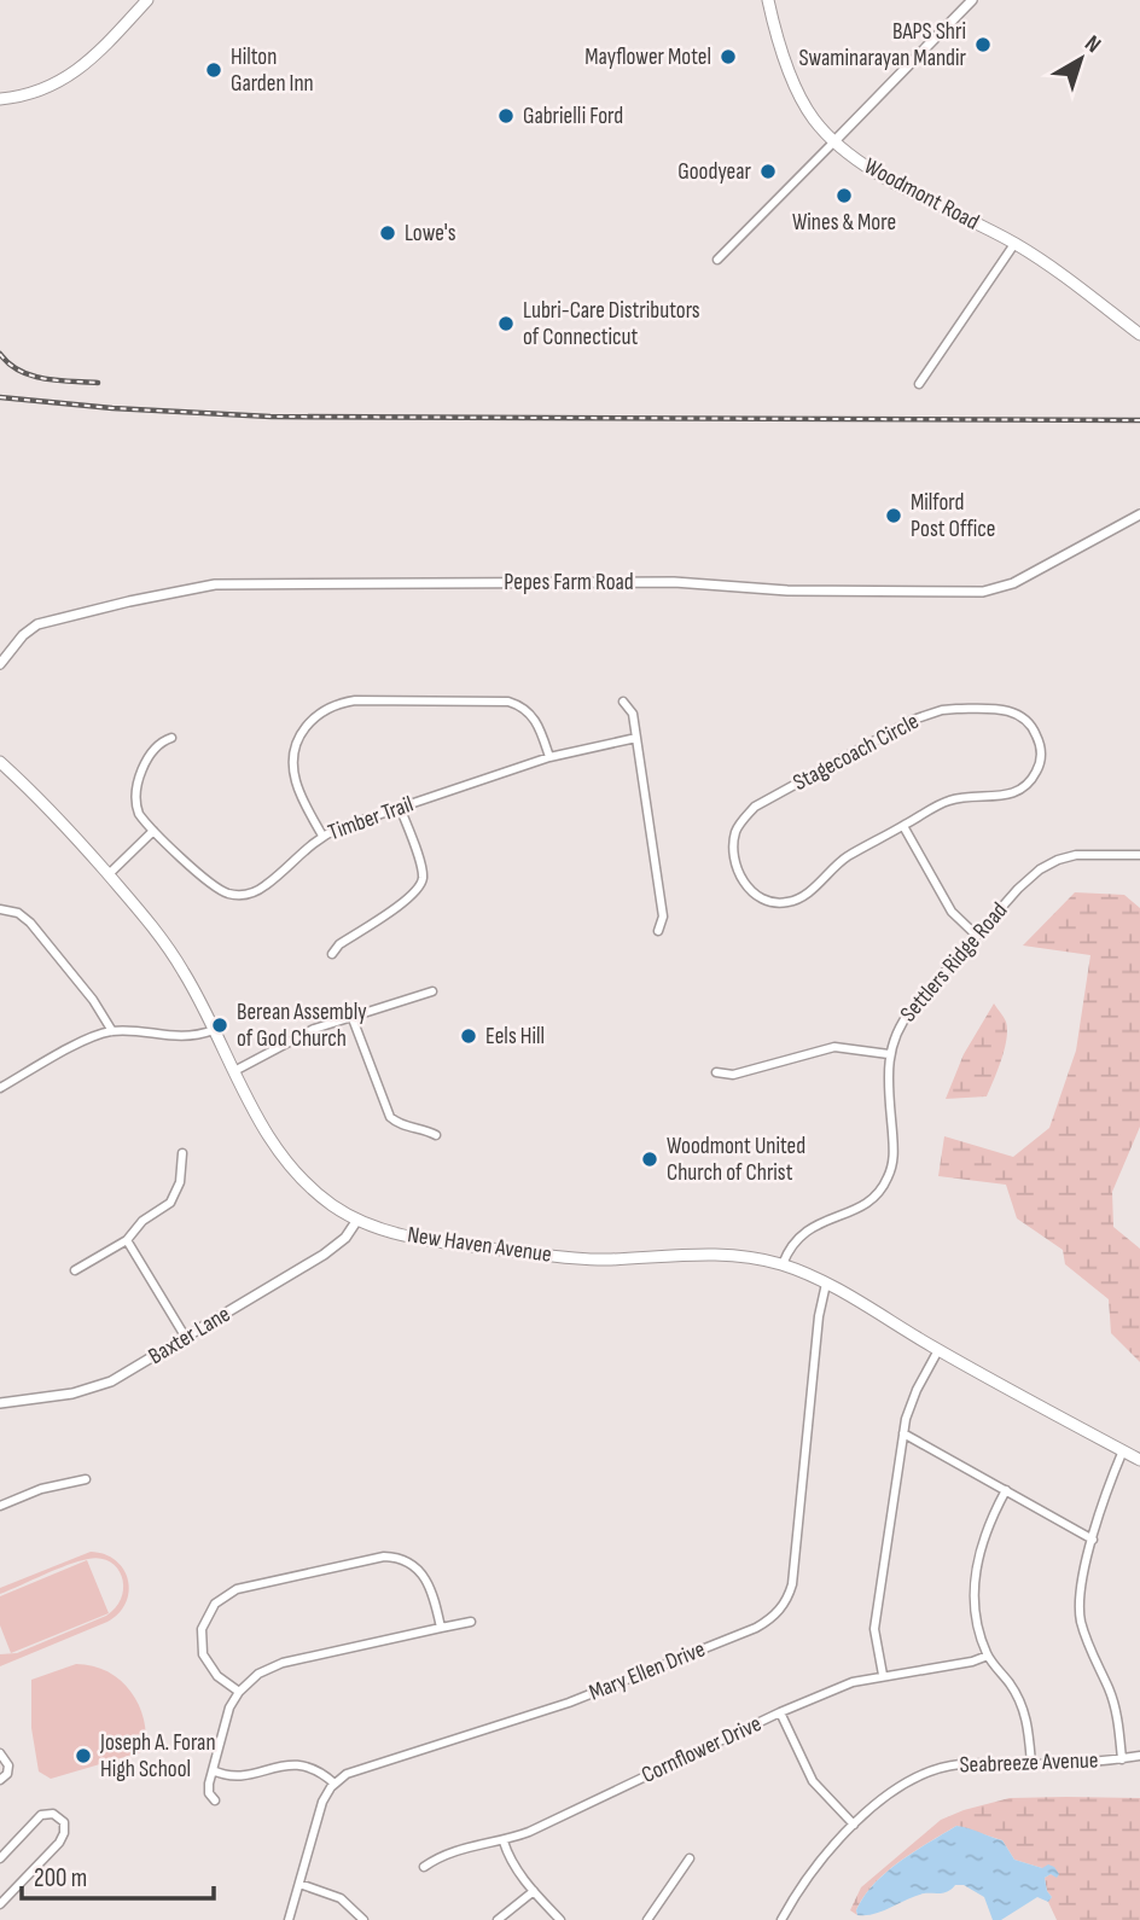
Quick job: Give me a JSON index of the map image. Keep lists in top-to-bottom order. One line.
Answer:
{"streets":{"main road":["Woodmont Road","New Haven Avenue"],"street":["Pepes Farm Road","Stagecoach Circle","Timber Trail","Settlers Ridge Road","Baxter Lane","Mary Ellen Drive","Cornflower Drive","Seabreeze Avenue"]},"crossings":[["Settlers Ridge Road","New Haven Avenue"],["New Haven Avenue","Baxter Lane"],["New Haven Avenue","Mary Ellen Drive"]],"places":["BAPS Shri Swaminarayan Mandir","Mayflower Motel","Hilton Garden Inn","Gabrielli Ford","Goodyear","Wines & More","Lowe's","Lubri-Care Distributors of Connecticut","Milford Post Office","Berean Assembly of God Church","Eels Hill","Woodmont United Church of Christ","Joseph A. Foran High School"],"scale_bar":"200 m","north":"top right"}
